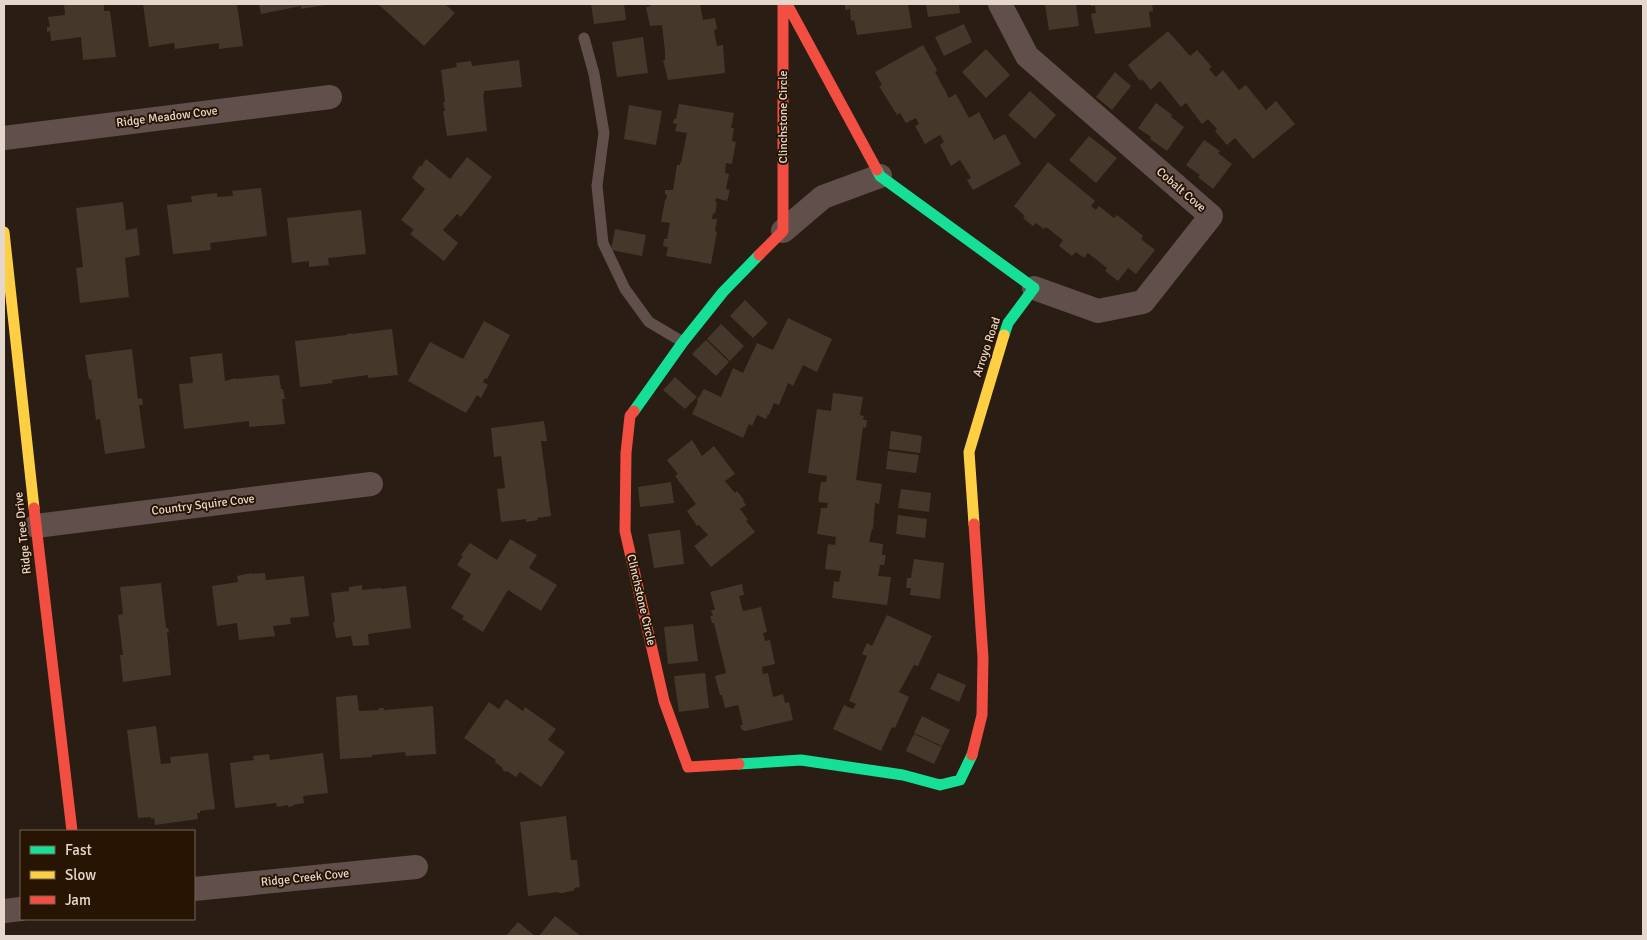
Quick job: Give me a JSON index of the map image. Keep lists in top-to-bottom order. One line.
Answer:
{"streets":{"street":["Ridge Meadow Cove","Clinchstone Circle","Cobalt Cove","Arroyo Road","Country Squire Cove","Ridge Tree Drive","Ridge Creek Cove"]},"crossings":[["Clinchstone Circle","Arroyo Road"],["Cobalt Cove","Arroyo Road"],["Country Squire Cove","Ridge Tree Drive"]],"legend":["Fast","Slow","Jam"]}
